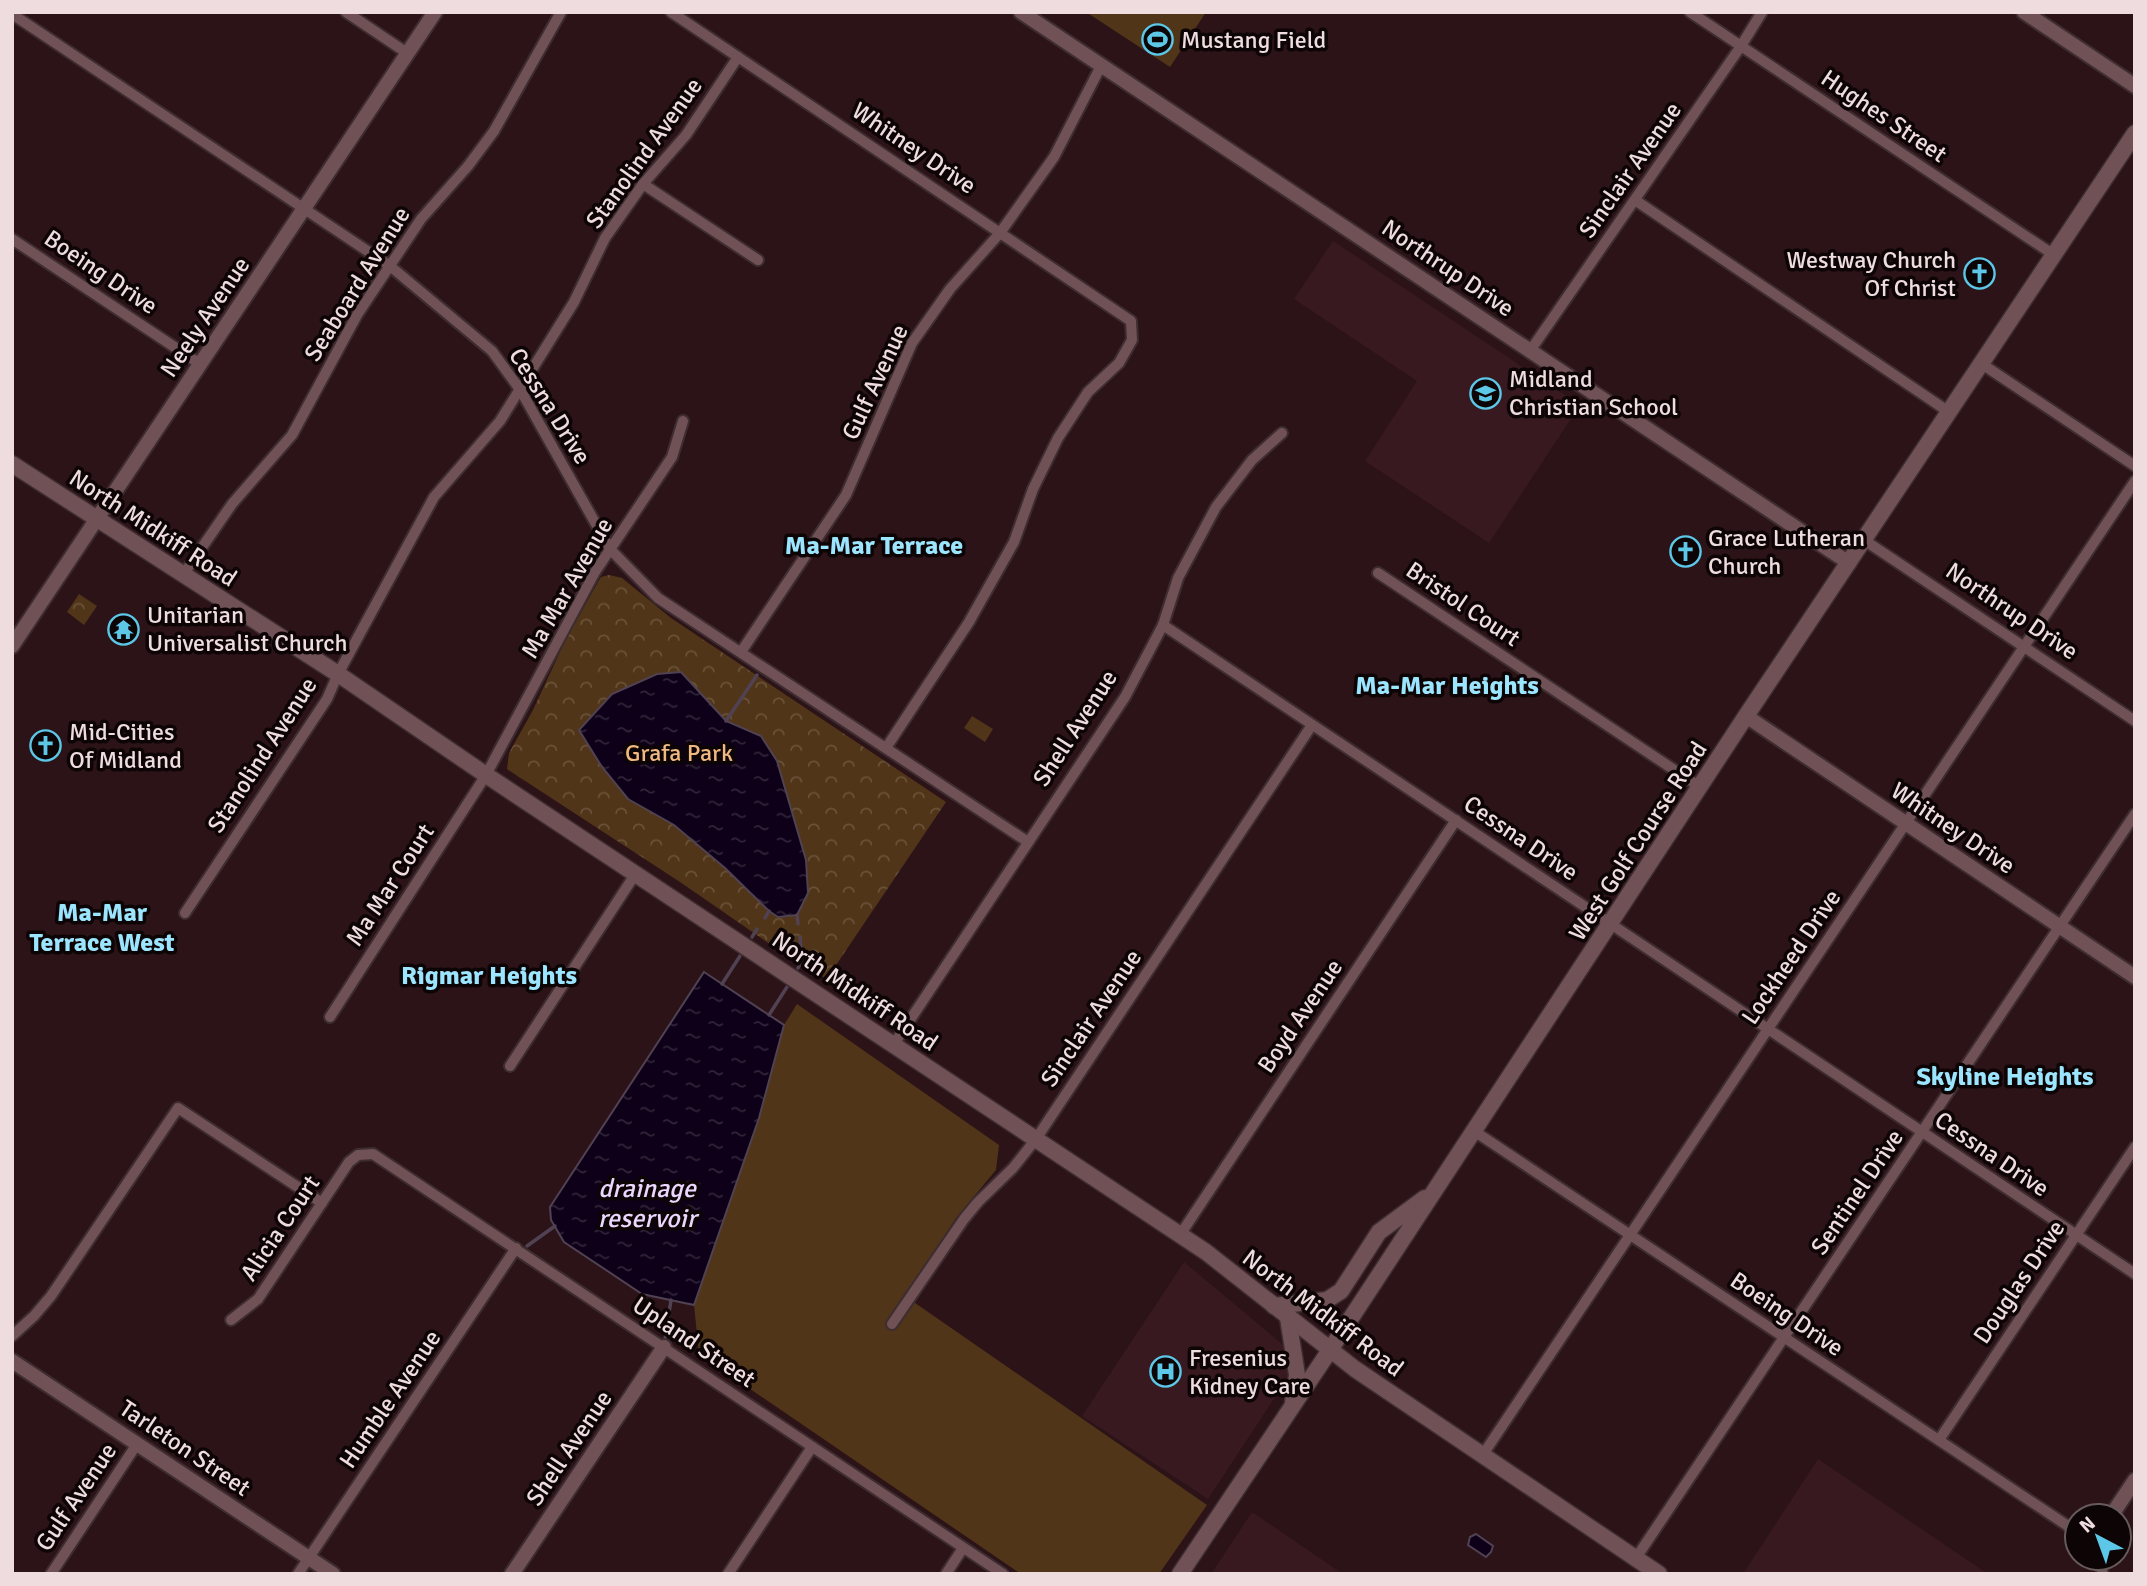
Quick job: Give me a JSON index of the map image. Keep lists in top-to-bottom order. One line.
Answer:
{"streets":{"main road":["North Midkiff Road","West Golf Course Road"],"street":["Hughes Street","Whitney Drive","Stanolind Avenue","Sinclair Avenue","Northrup Drive","Boeing Drive","Seaboard Avenue","Neely Avenue","Gulf Avenue","Cessna Drive","Ma Mar Avenue","Bristol Court","Shell Avenue","Ma Mar Court","Lockheed Drive","Boyd Avenue","Sentinel Drive","Alicia Court","Douglas Drive","Upland Street","Humble Avenue","Tarleton Street"]},"crossings":[["Hughes Street","Sinclair Avenue"],["Hughes Street","West Golf Course Road"],["Whitney Drive","Stanolind Avenue"],["Whitney Drive","Gulf Avenue"],["Whitney Drive","Cessna Drive"],["Whitney Drive","West Golf Course Road"],["Whitney Drive","Lockheed Drive"],["Whitney Drive","Sentinel Drive"],["Stanolind Avenue","Cessna Drive"],["Stanolind Avenue","North Midkiff Road"],["Sinclair Avenue","Northrup Drive"],["Sinclair Avenue","Cessna Drive"],["Sinclair Avenue","North Midkiff Road"],["Northrup Drive","Gulf Avenue"],["Northrup Drive","West Golf Course Road"],["Northrup Drive","Lockheed Drive"],["Boeing Drive","Neely Avenue"],["Boeing Drive","West Golf Course Road"],["Boeing Drive","Lockheed Drive"],["Boeing Drive","Sentinel Drive"],["Boeing Drive","Douglas Drive"],["Seaboard Avenue","Cessna Drive"],["Seaboard Avenue","North Midkiff Road"],["Neely Avenue","Cessna Drive"],["Neely Avenue","North Midkiff Road"],["Gulf Avenue","Cessna Drive"],["Gulf Avenue","Tarleton Street"],["Cessna Drive","Ma Mar Avenue"],["Cessna Drive","Shell Avenue"],["Cessna Drive","West Golf Course Road"],["Cessna Drive","Lockheed Drive"],["Cessna Drive","Boyd Avenue"],["Cessna Drive","Sentinel Drive"],["Cessna Drive","Douglas Drive"],["North Midkiff Road","Ma Mar Avenue"],["North Midkiff Road","Shell Avenue"],["North Midkiff Road","West Golf Course Road"],["North Midkiff Road","Ma Mar Court"],["North Midkiff Road","Lockheed Drive"],["North Midkiff Road","Boyd Avenue"],["North Midkiff Road","Sentinel Drive"],["Ma Mar Avenue","Ma Mar Court"],["Bristol Court","West Golf Course Road"],["Shell Avenue","Upland Street"],["Alicia Court","Upland Street"],["Upland Street","Humble Avenue"],["Humble Avenue","Tarleton Street"]],"districts":["Ma-Mar Terrace","Ma-Mar Heights","Ma-Mar Terrace West","Rigmar Heights","Skyline Heights"],"water":["drainage reservoir"],"parks":["Grafa Park"],"places":{"sports":["Mustang Field"],"church":["Westway Church Of Christ","Grace Lutheran Church","Mid-Cities Of Midland"],"school or university":["Midland Christian School"],"temple":["Unitarian Universalist Church"],"hospital":["Fresenius Kidney Care"]},"north":"top left"}
